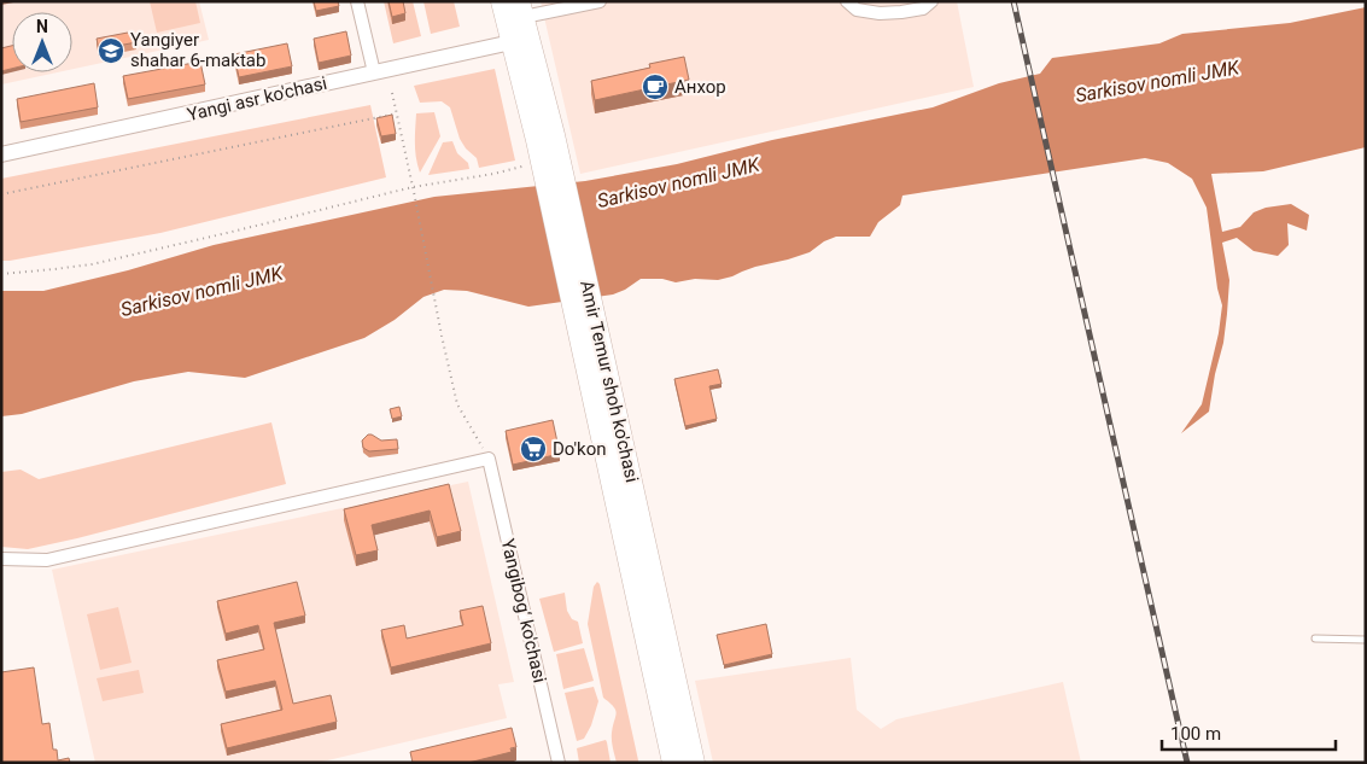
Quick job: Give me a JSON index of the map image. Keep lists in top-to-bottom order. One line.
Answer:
{"streets":{"highway":["Amir Temur shoh ko'chasi"],"street":["Yangi asr ko'chasi","Yangibog‘ ko'chasi"]},"crossings":[["Yangi asr ko'chasi","Amir Temur shoh ko'chasi"]],"water":["Sarkisov nomli JMK"],"places":{"school or university":["Yangiyer shahar 6-maktab"],"cafe":["Анхор"],"supermarket":["Do'kon"]},"scale_bar":"100 m","north":"top"}
